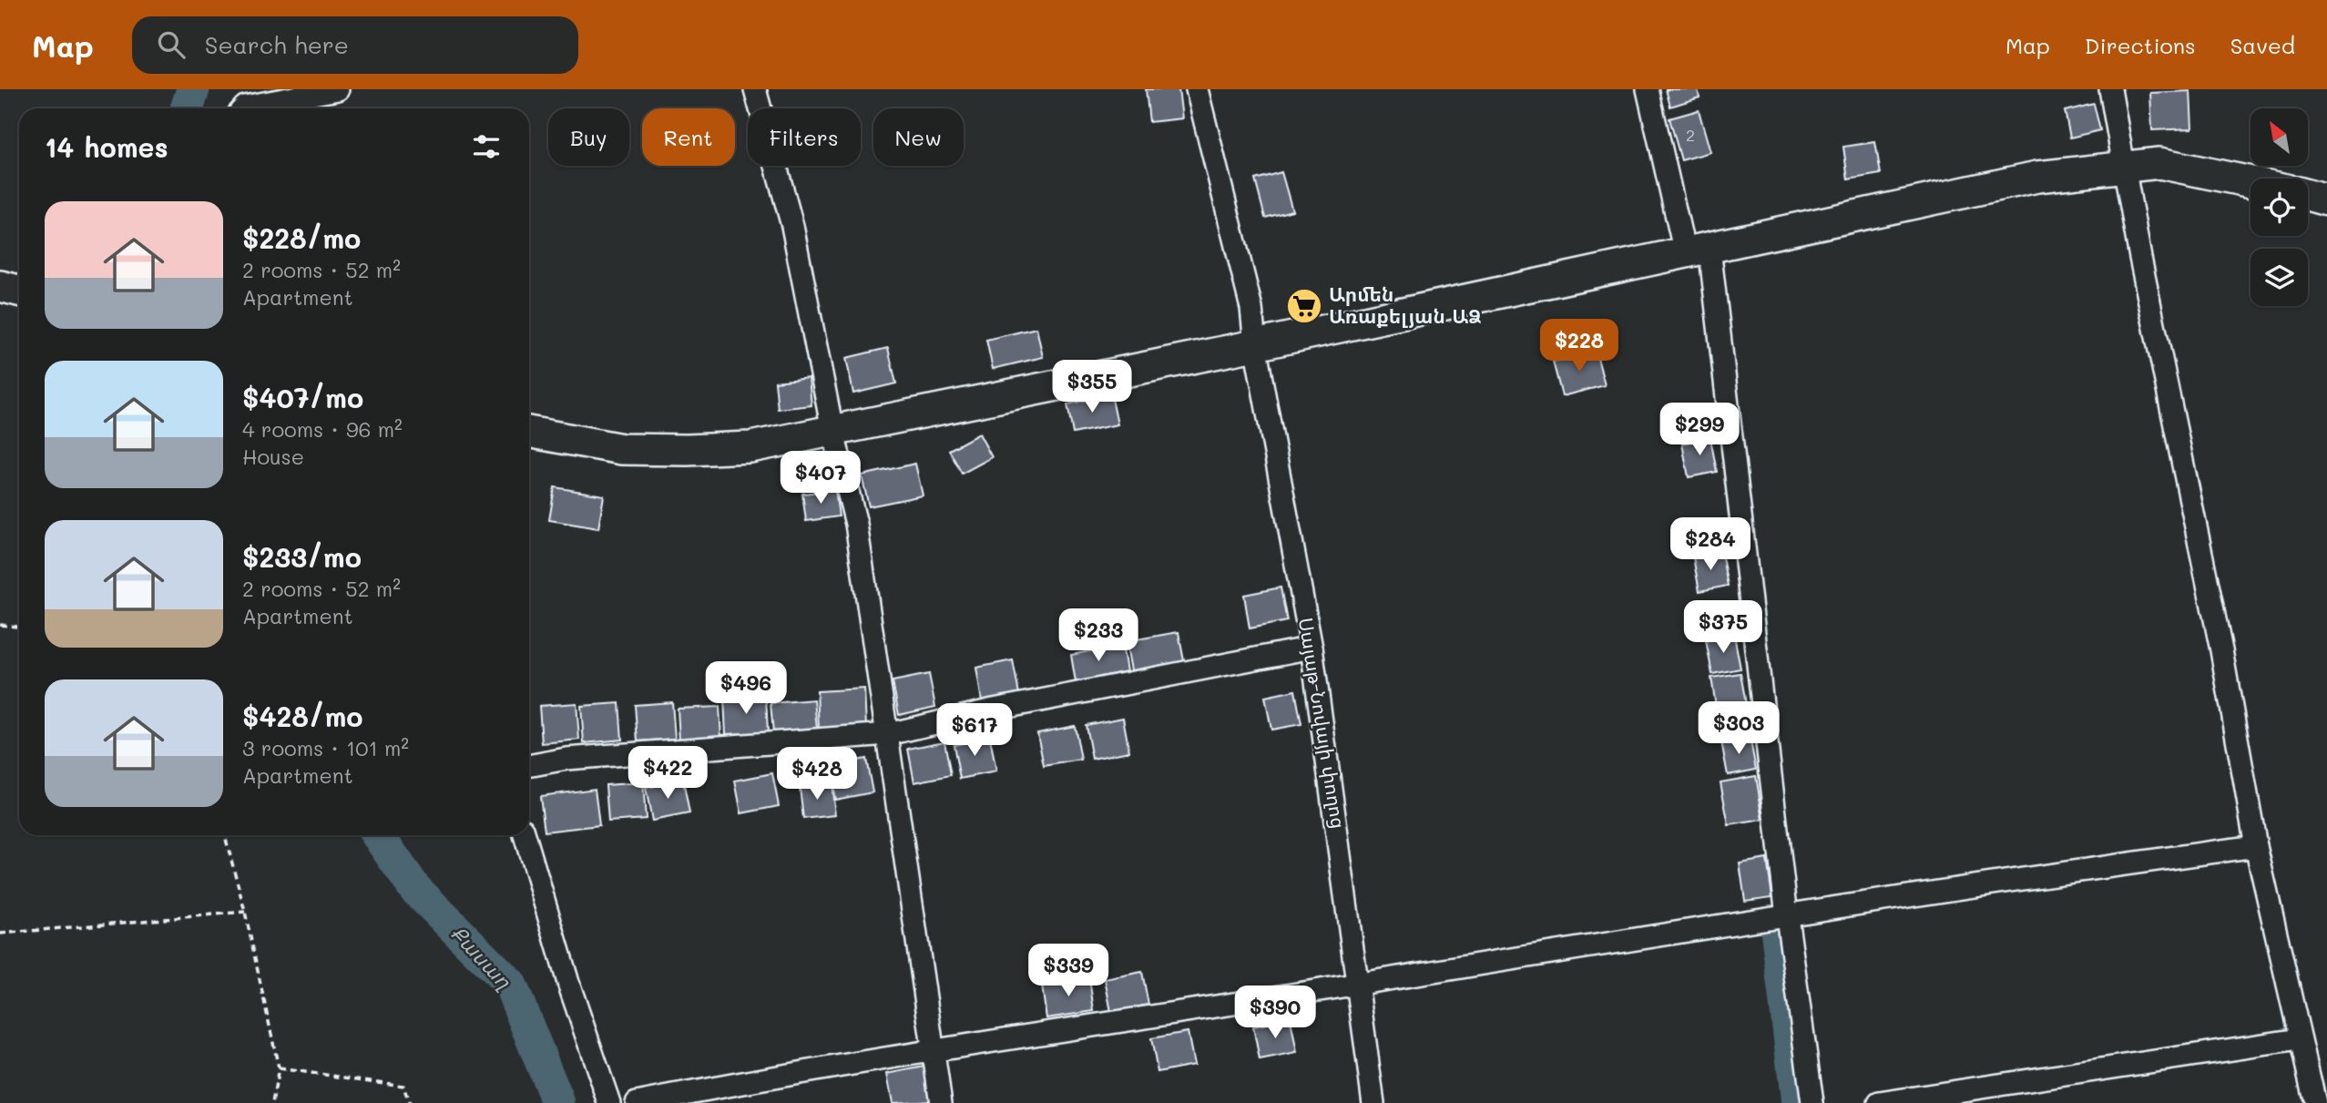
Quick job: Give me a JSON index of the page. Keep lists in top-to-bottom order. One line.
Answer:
{"streets":{"street":["Սայաթ-Նովայի փողոց"]},"water":["Քասաղ"],"places":{"supermarket":["Արմեն Առաքելյան ԱՁ"]},"house_numbers":["2"],"north":"top left","page":{"header":"Map","search":"Search here","nav":["Map","Directions","Saved"],"chip":["Buy","Rent","Filters","New"],"heading":"14 homes","list":[{"name":"$228/mo","note":"2 rooms · 52 m² · Apartment"},{"name":"$407/mo","note":"4 rooms · 96 m² · House"},{"name":"$233/mo","note":"2 rooms · 52 m² · Apartment"},{"name":"$428/mo","note":"3 rooms · 101 m² · Apartment"}],"price":["$228","$355","$299","$407","$284","$375","$233","$496","$303","$617","$422","$428","$339","$390"]}}
